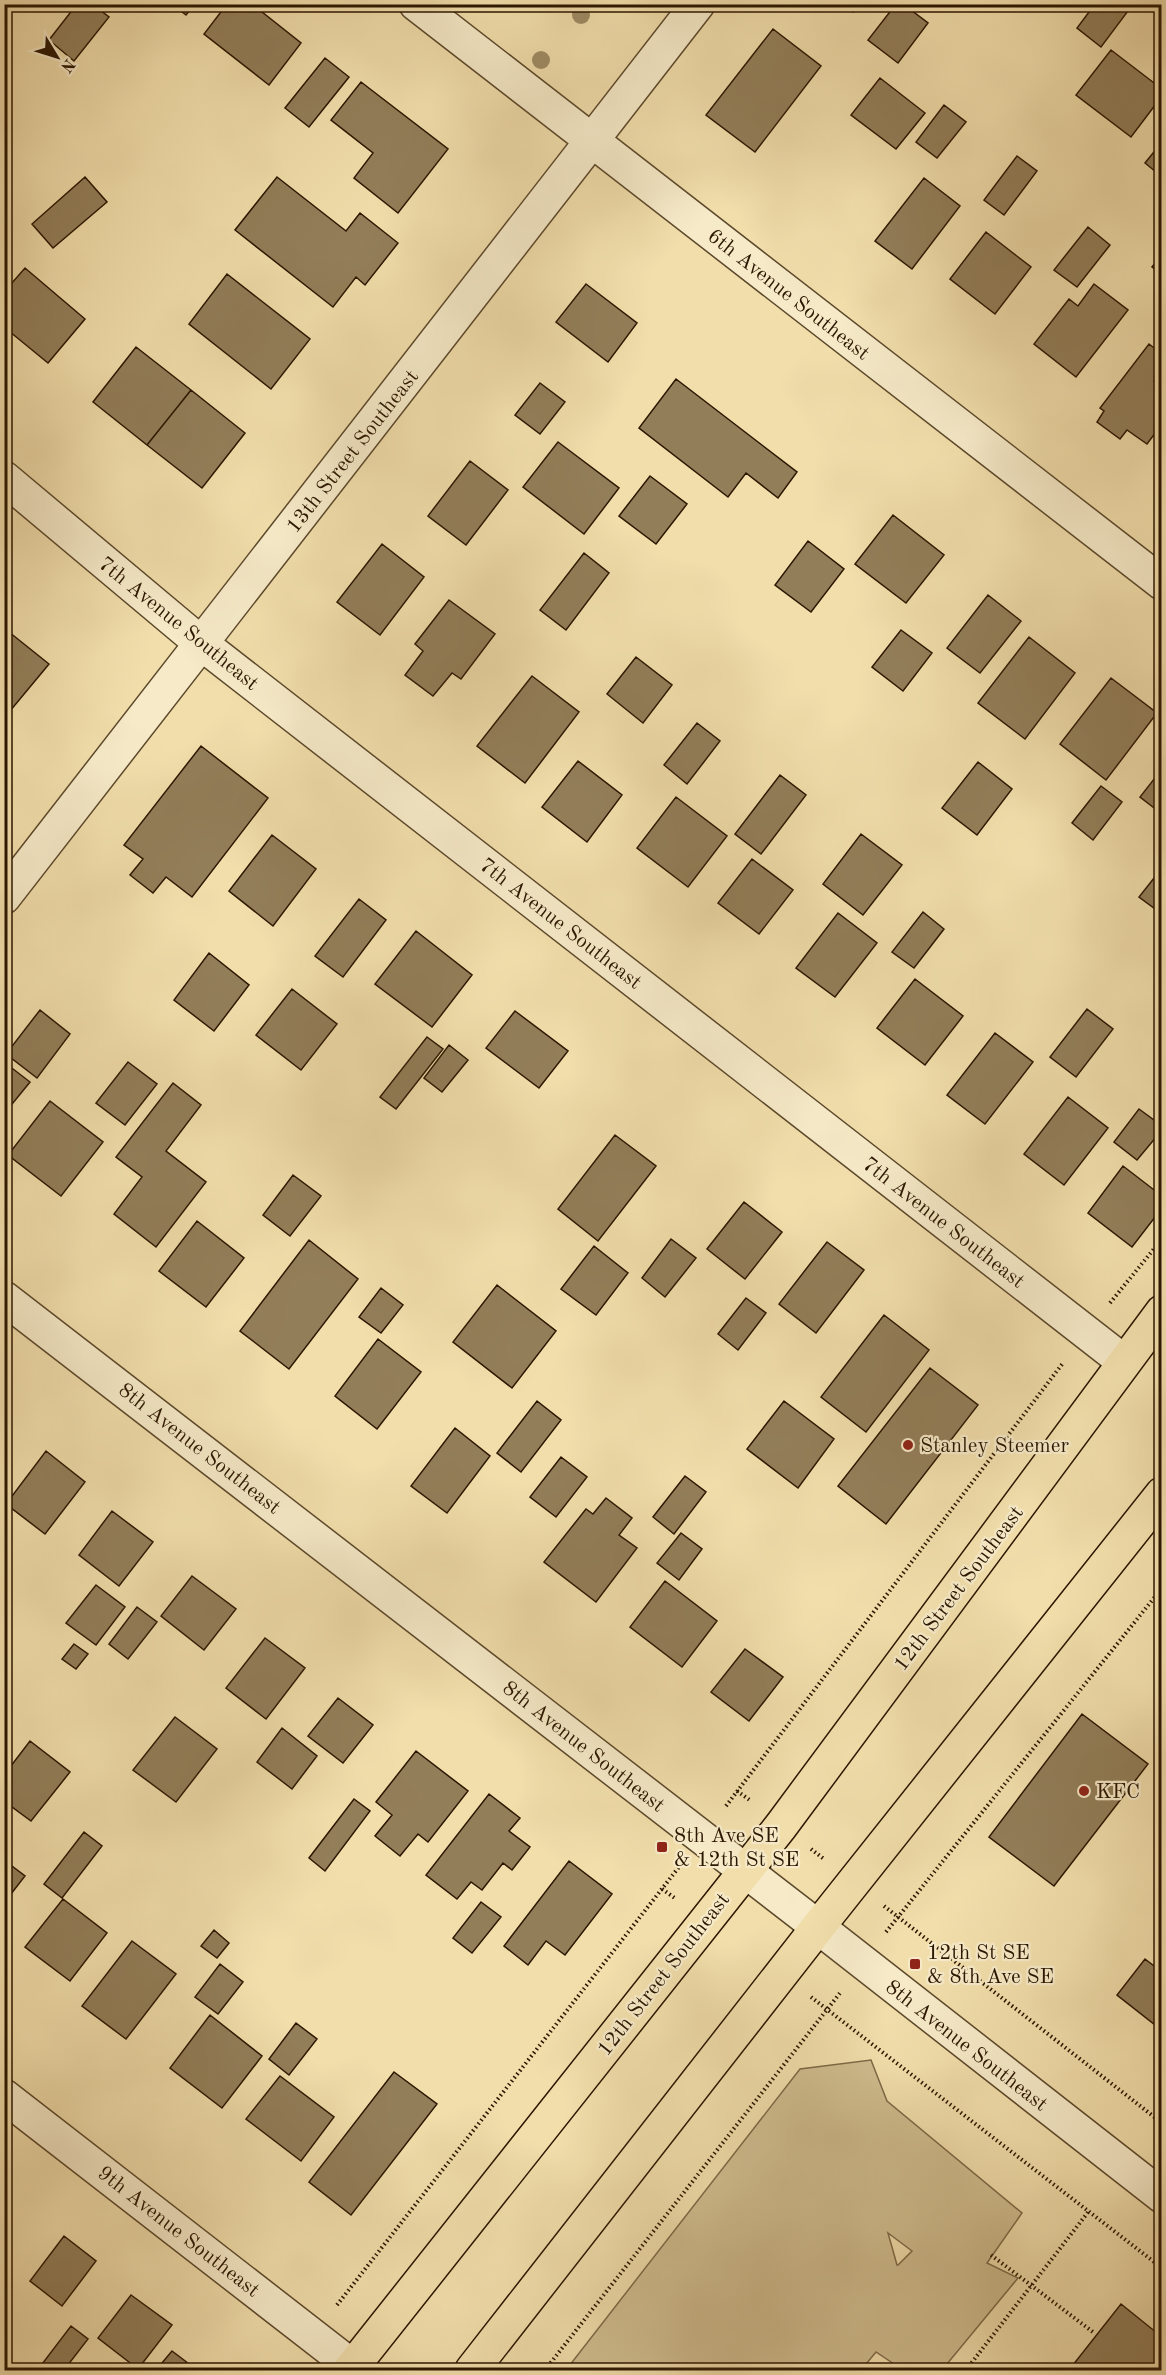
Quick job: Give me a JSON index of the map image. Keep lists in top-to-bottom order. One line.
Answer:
{"streets":{"main road":["12th Street Southeast"],"street":["6th Avenue Southeast","13th Street Southeast","7th Avenue Southeast","8th Avenue Southeast","9th Avenue Southeast"]},"crossings":[["6th Avenue Southeast","13th Street Southeast"],["13th Street Southeast","7th Avenue Southeast"],["7th Avenue Southeast","12th Street Southeast"],["8th Avenue Southeast","12th Street Southeast"],["12th Street Southeast","9th Avenue Southeast"]],"places":{"other":["Stanley Steemer","KFC"],"transit":["8th Ave SE & 12th St SE","12th St SE & 8th Ave SE"]},"north":"bottom right"}
